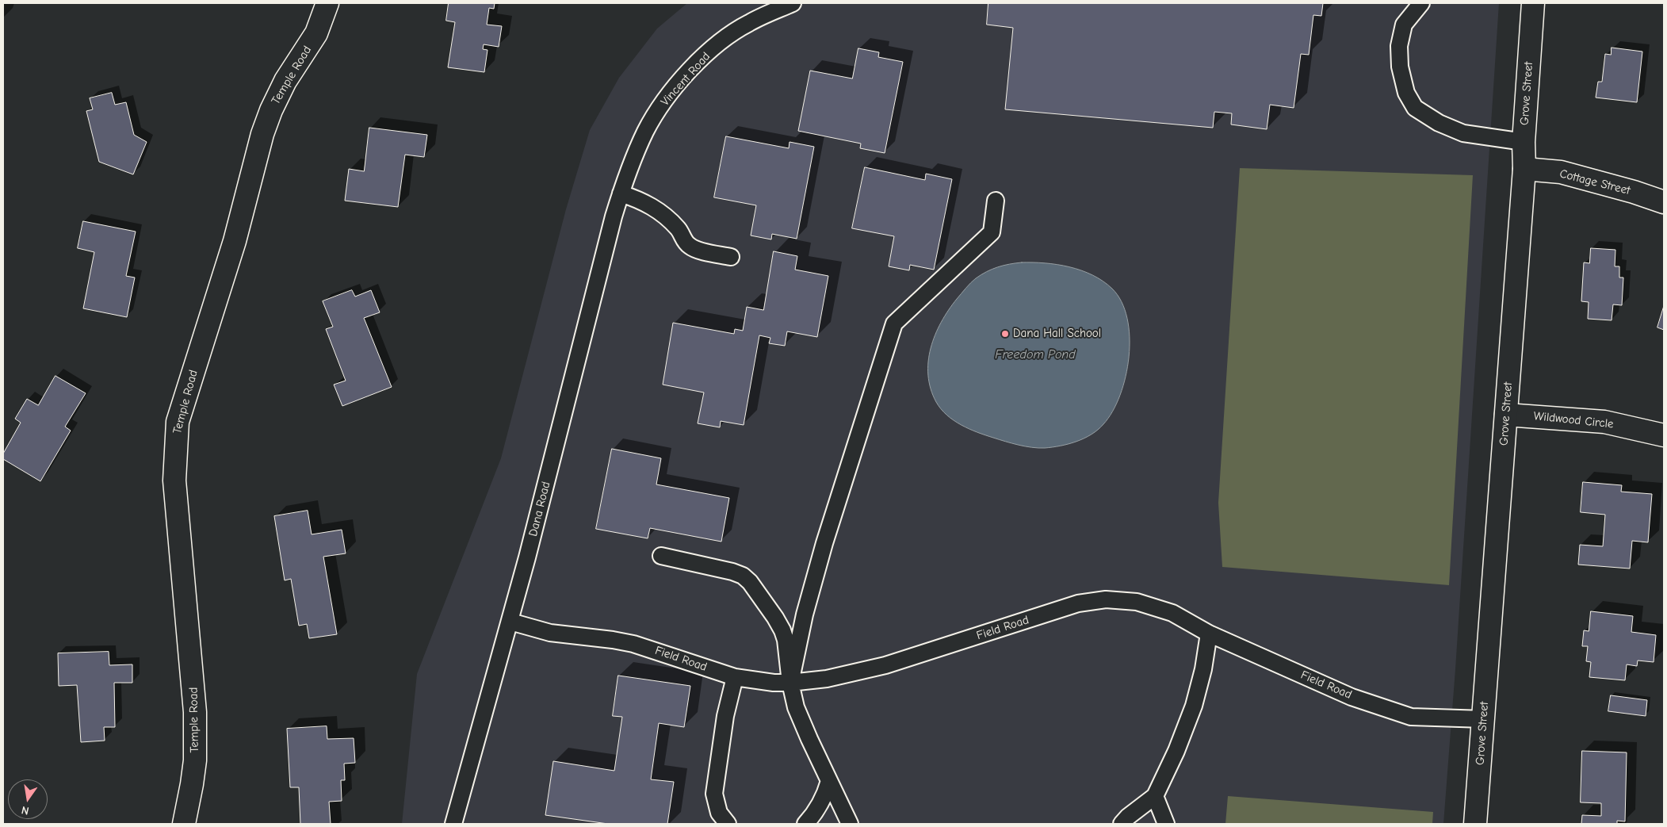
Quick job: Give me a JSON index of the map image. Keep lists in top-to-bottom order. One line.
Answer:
{"streets":{"street":["Temple Road","Grove Street","Cottage Street","Wildwood Circle"],"lane":["Vincent Road","Dana Road","Field Road"]},"crossings":[["Vincent Road","Dana Road"],["Grove Street","Cottage Street"],["Grove Street","Wildwood Circle"],["Grove Street","Field Road"],["Dana Road","Field Road"]],"water":["Freedom Pond"],"places":["Dana Hall School"],"north":"bottom"}
